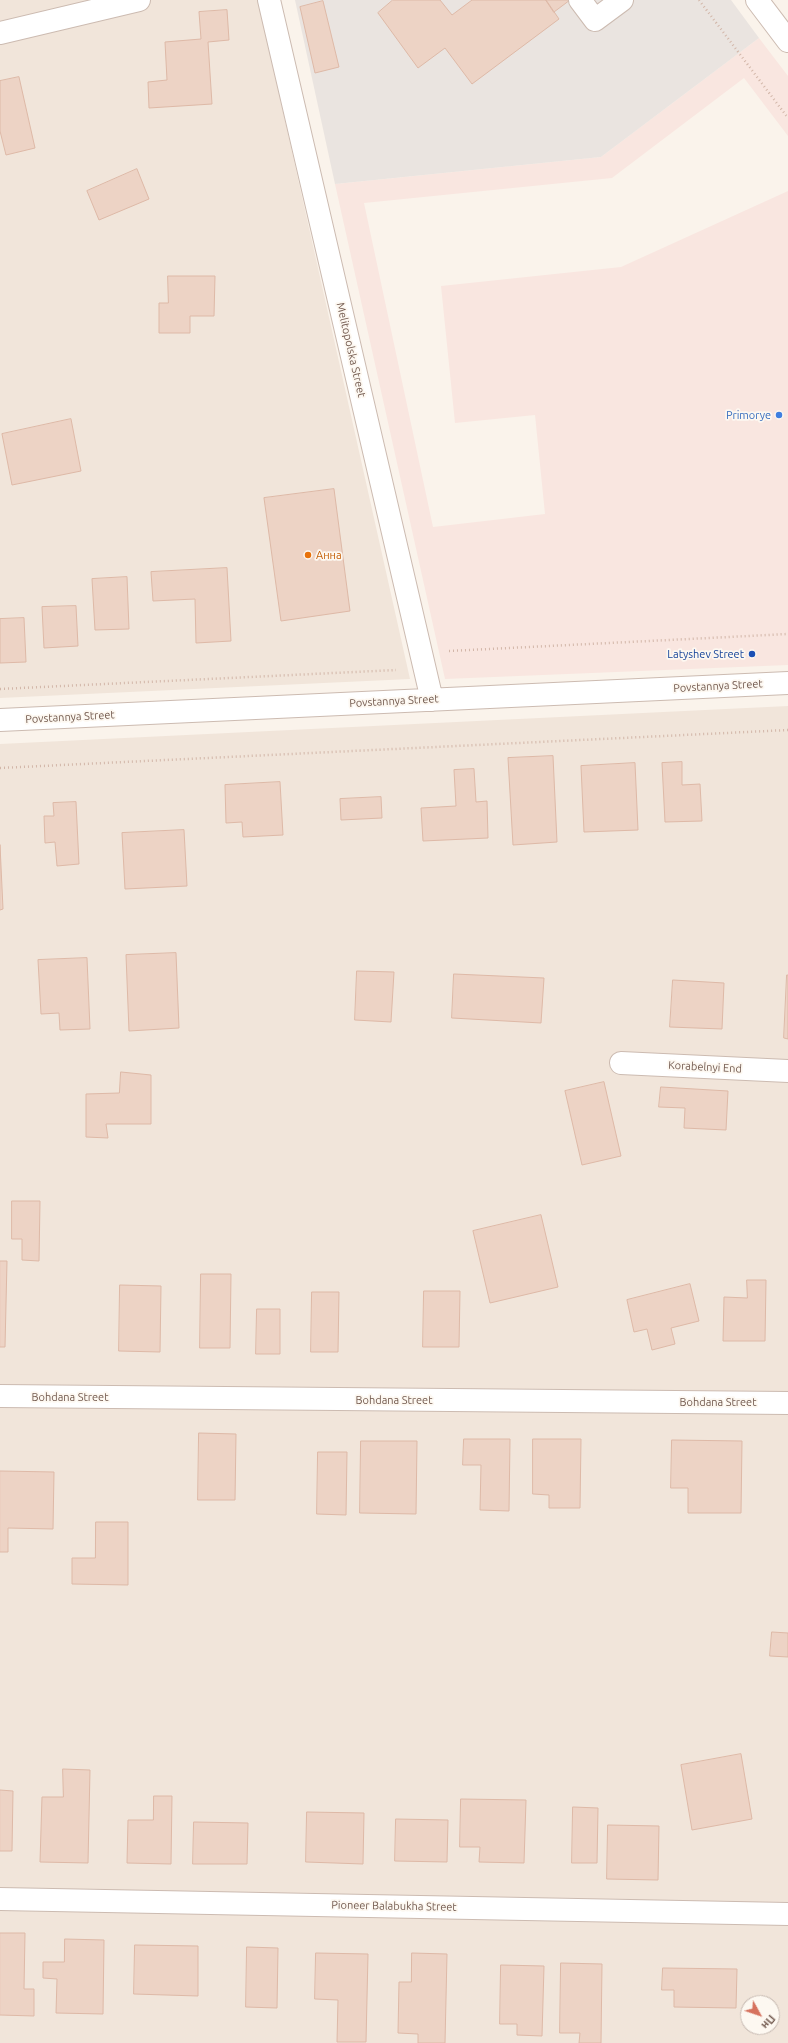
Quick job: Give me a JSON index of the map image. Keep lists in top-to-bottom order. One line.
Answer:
{"streets":{"street":["Melitopolska Street","Povstannya Street","Korabelnyi End","Bohdana Street","Pioneer Balabukha Street"]},"crossings":[["Melitopolska Street","Povstannya Street"]],"places":["Primorye","Анна","Latyshev Street"],"north":"bottom right"}
